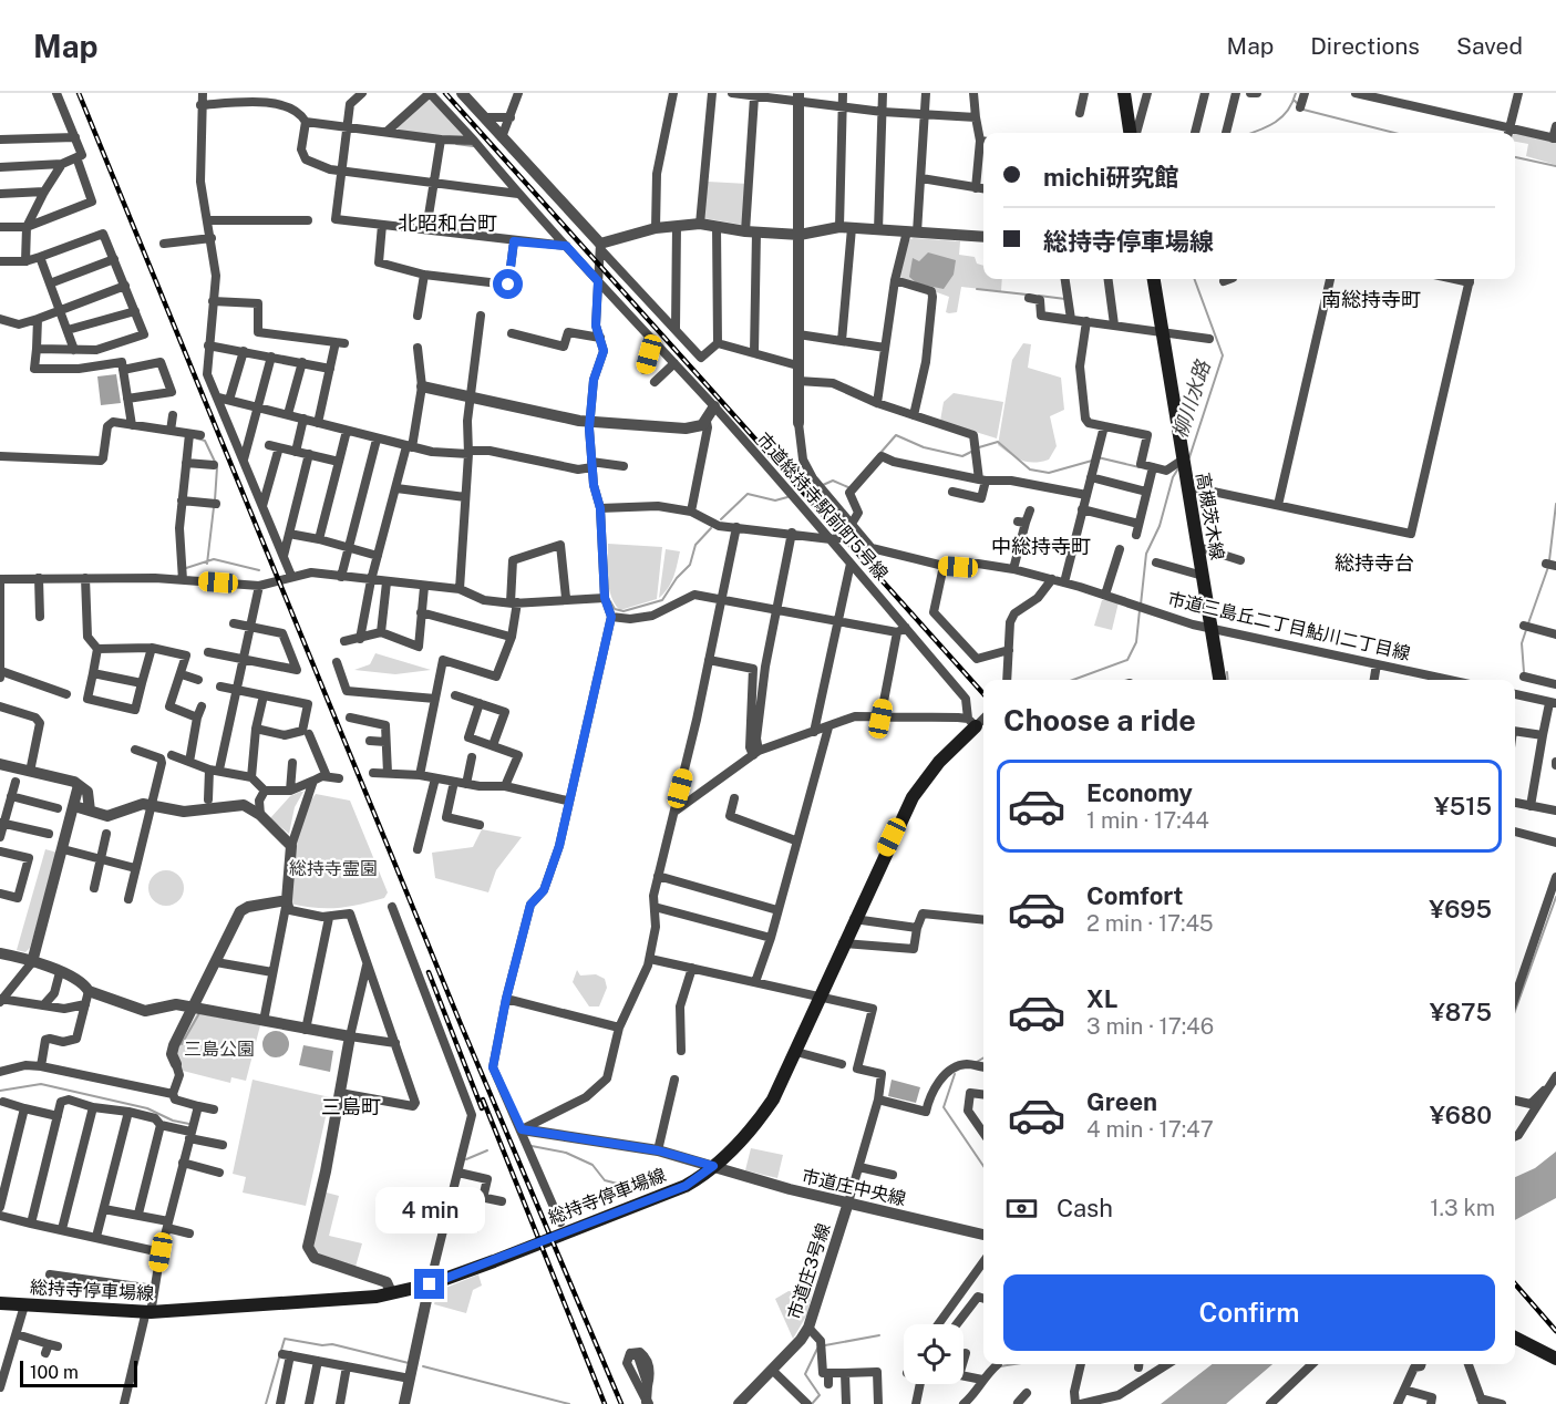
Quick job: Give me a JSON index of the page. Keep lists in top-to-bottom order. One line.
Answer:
{"streets":{"main road":["高槻茨木線","総持寺停車場線"],"street":["市道総持寺駅前町5号線","市道三島丘二丁目鮎川二丁目線","市道庄中央線","市道庄3号線"]},"crossings":[["高槻茨木線","市道三島丘二丁目鮎川二丁目線"],["市道庄中央線","総持寺停車場線"],["市道庄中央線","市道庄3号線"]],"districts":["北昭和台町","南総持寺町","中総持寺町","総持寺台","三島町"],"water":["柳川水路"],"parks":["総持寺霊園","三島公園"],"scale_bar":"100 m","page":{"header":"Map","nav":["Map","Directions","Saved"],"banner":["michi研究館","総持寺停車場線"],"heading":"Choose a ride","list":[{"name":"Economy","note":"1 min · 17:44","value":"¥515"},{"name":"Comfort","note":"2 min · 17:45","value":"¥695"},{"name":"XL","note":"3 min · 17:46","value":"¥875"},{"name":"Green","note":"4 min · 17:47","value":"¥680"}],"pay":["Cash","1.3 km"],"bubble":"4 min","buttons":"Confirm","scale":"100 m"}}
